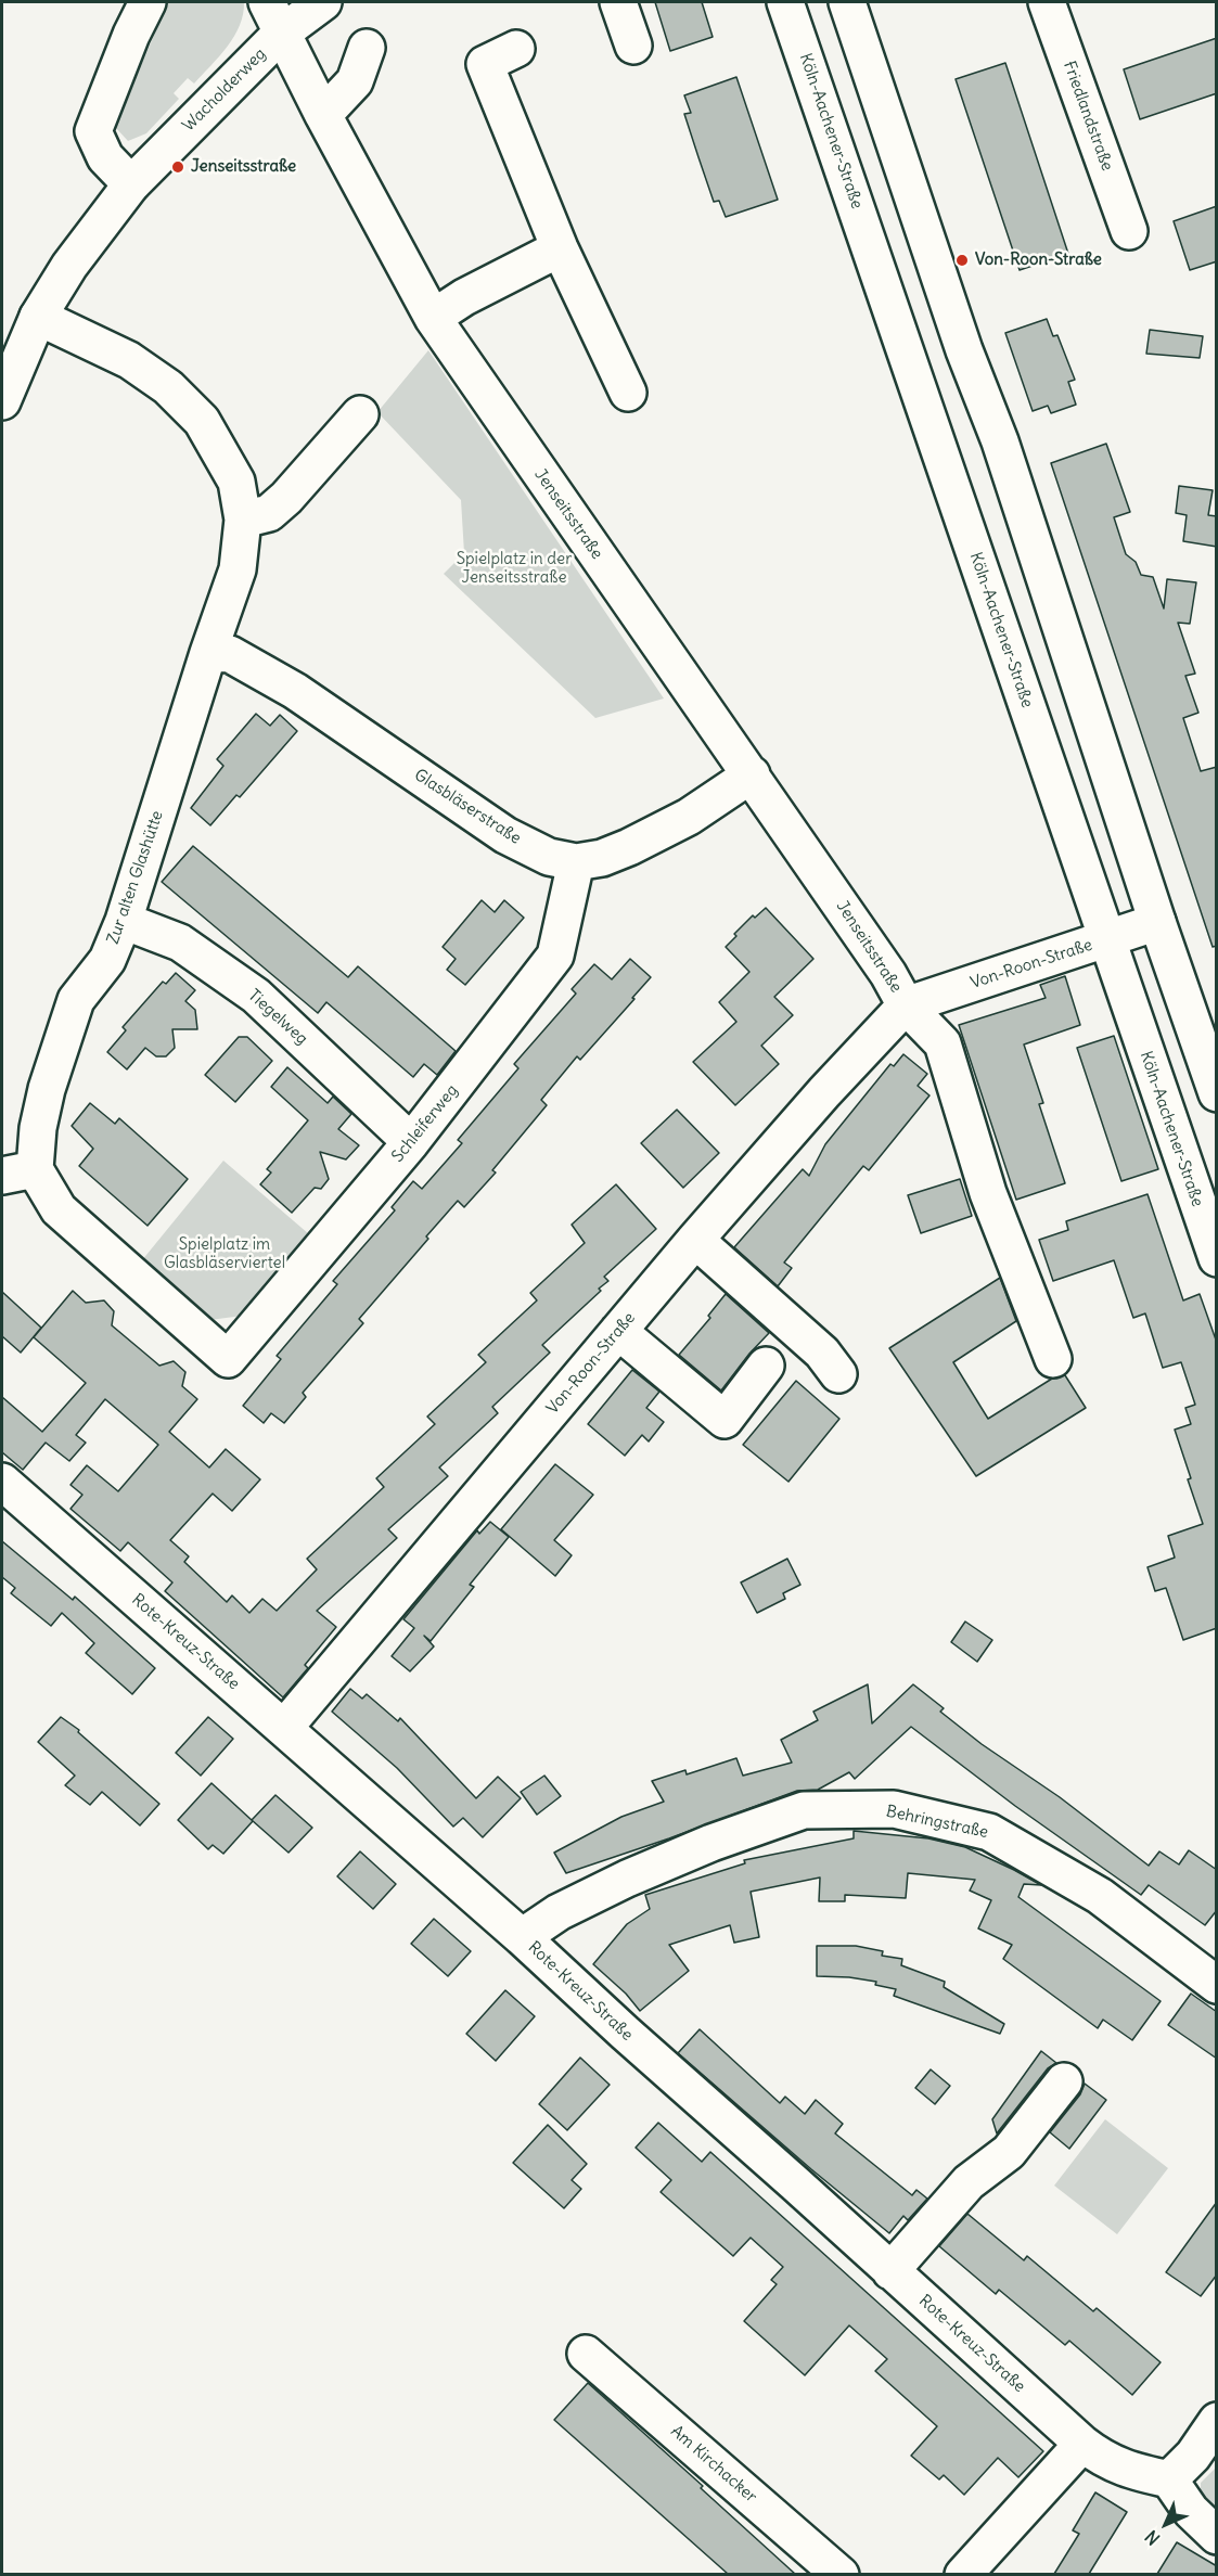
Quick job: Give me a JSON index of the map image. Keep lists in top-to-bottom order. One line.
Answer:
{"streets":{"street":["Wacholderweg","Friedlandstraße","Köln-Aachener-Straße","Jenseitsstraße","Glasbläserstraße","Zur alten Glashütte","Von-Roon-Straße","Tiegelweg","Schleiferweg","Rote-Kreuz-Straße","Behringstraße","Am Kirchacker"]},"crossings":[["Wacholderweg","Jenseitsstraße"],["Wacholderweg","Zur alten Glashütte"],["Köln-Aachener-Straße","Von-Roon-Straße"],["Jenseitsstraße","Glasbläserstraße"],["Jenseitsstraße","Von-Roon-Straße"],["Glasbläserstraße","Zur alten Glashütte"],["Glasbläserstraße","Schleiferweg"],["Zur alten Glashütte","Tiegelweg"],["Zur alten Glashütte","Schleiferweg"],["Von-Roon-Straße","Rote-Kreuz-Straße"],["Tiegelweg","Schleiferweg"],["Rote-Kreuz-Straße","Behringstraße"]],"parks":["Spielplatz in der Jenseitsstraße","Spielplatz im Glasbläserviertel"],"places":["Jenseitsstraße","Von-Roon-Straße"],"north":"bottom left"}
